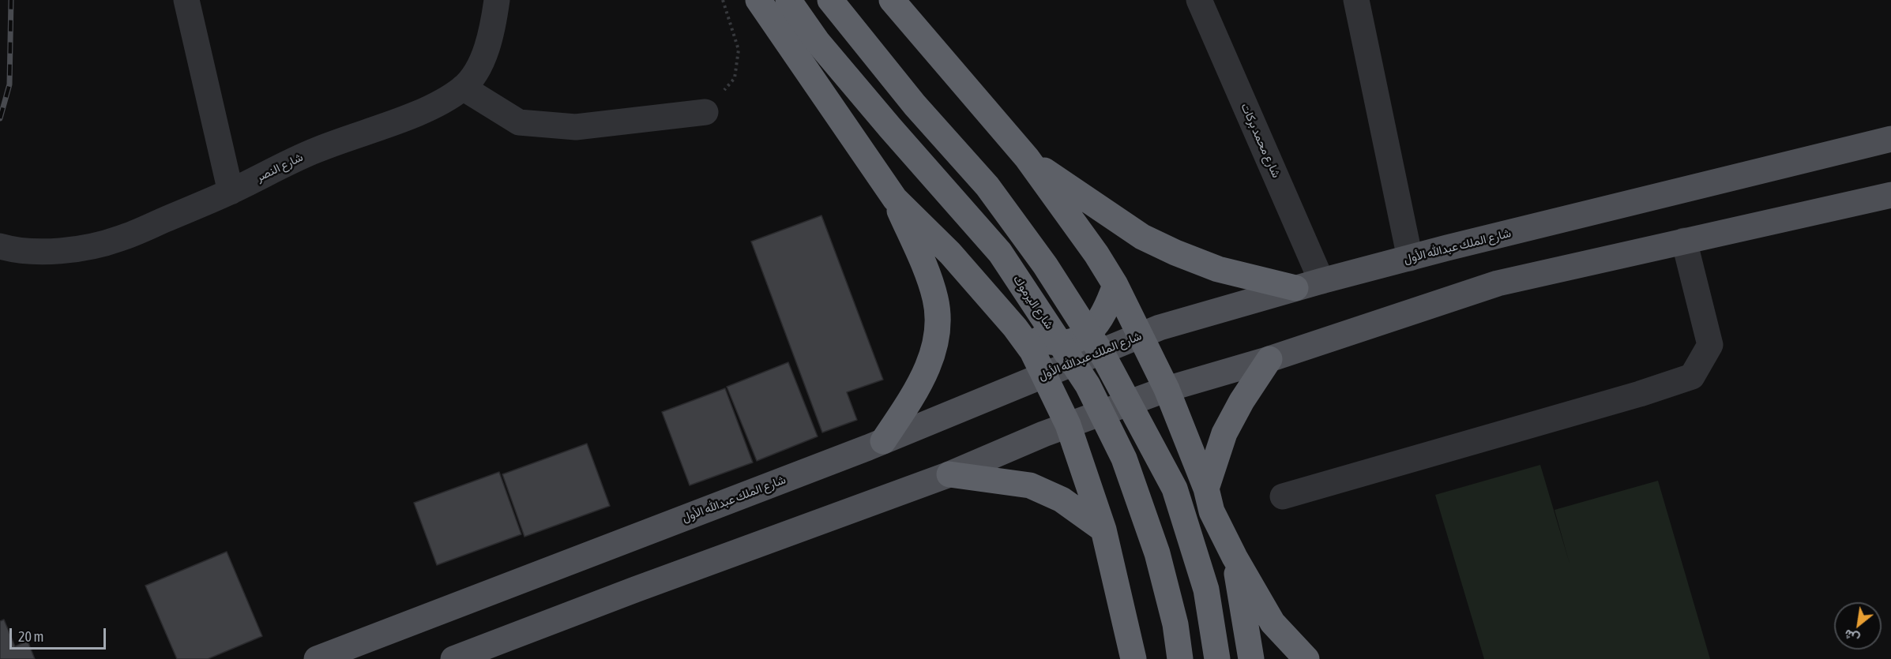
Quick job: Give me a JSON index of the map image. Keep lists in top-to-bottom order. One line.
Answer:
{"streets":{"highway":["شارع اليرموك"],"main road":["شارع الملك عبدالله الأول"],"street":["شارع محمد بركات","شارع النصر"]},"crossings":[["شارع محمد بركات","شارع الملك عبدالله الأول"]],"scale_bar":"20 m","north":"bottom left"}
